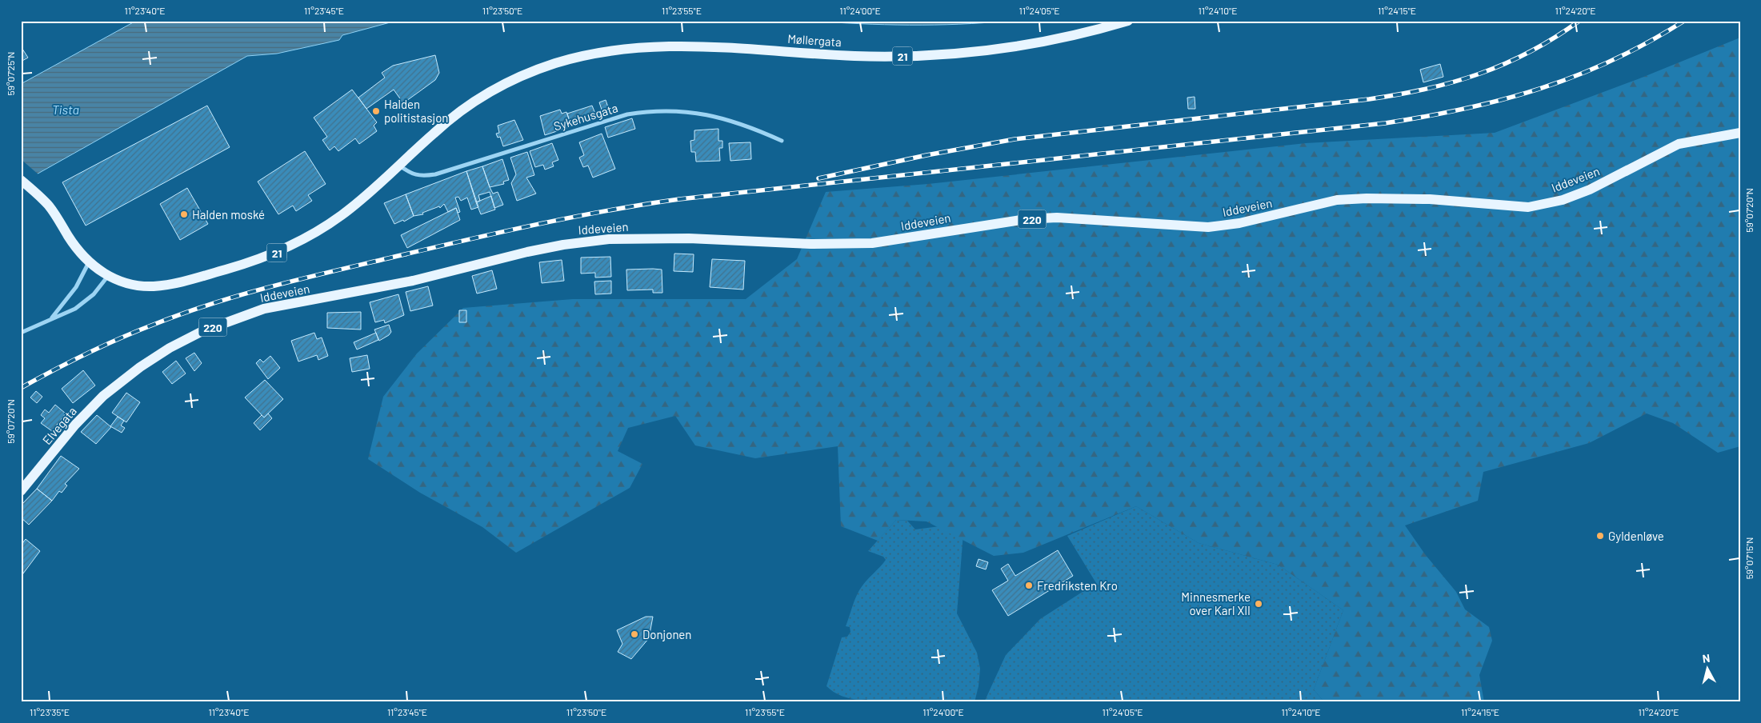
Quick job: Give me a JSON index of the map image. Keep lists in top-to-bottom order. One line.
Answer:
{"streets":{"main road":["Møllergata","21","Iddeveien","220","Elvegata"],"street":["Sykehusgata"]},"crossings":[["Møllergata","21"],["Møllergata","Sykehusgata"],["21","Sykehusgata"],["Iddeveien","Elvegata"]],"water":["Tista"],"places":["Halden politistasjon","Halden moské","Gyldenløve","Fredriksten Kro","Minnesmerke over Karl XII","Donjonen"],"north":"top","coordinates":["11°23'40\"E","11°23'45\"E","11°23'50\"E","11°23'55\"E","11°24'00\"E","11°24'05\"E","11°24'10\"E","11°24'15\"E","11°24'20\"E","59°07'25\"N","59°07'20\"N","59°07'15\"N","11°23'35\"E"]}
